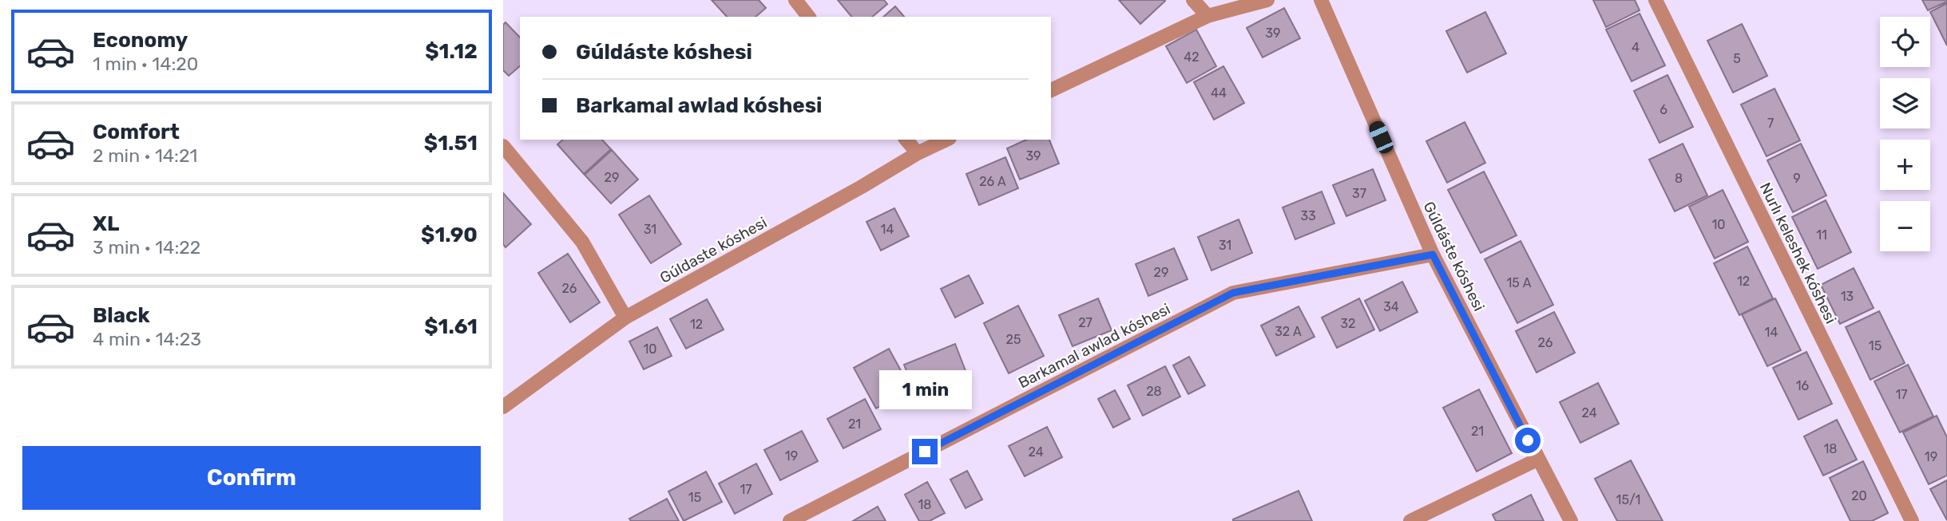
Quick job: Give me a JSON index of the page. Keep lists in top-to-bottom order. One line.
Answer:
{"streets":{"street":["Gúldaste kóshesi","Nurlı keleshek kóshesi","Gúldáste kóshesi","Barkamal awlad kóshesi"]},"crossings":[["Gúldáste kóshesi","Barkamal awlad kóshesi"]],"house_numbers":["39","4","42","5","44","6","7","39","29","8","9","26 А","37","33","10","31","14","11","31","29","12","15 А","26","13","34","27","32","12","32 А","14","25","26","15","10","16","28","17","24","21","21","18","24","19","19","17","20","15","15/1","18"],"page":{"list":[{"name":"Economy","note":"1 min · 14:20","value":"$1.12"},{"name":"Comfort","note":"2 min · 14:21","value":"$1.51"},{"name":"XL","note":"3 min · 14:22","value":"$1.90"},{"name":"Black","note":"4 min · 14:23","value":"$1.61"}],"map_buttons":["+","−"],"banner":["Gúldáste kóshesi","Barkamal awlad kóshesi"],"bubble":"1 min","buttons":"Confirm"}}
